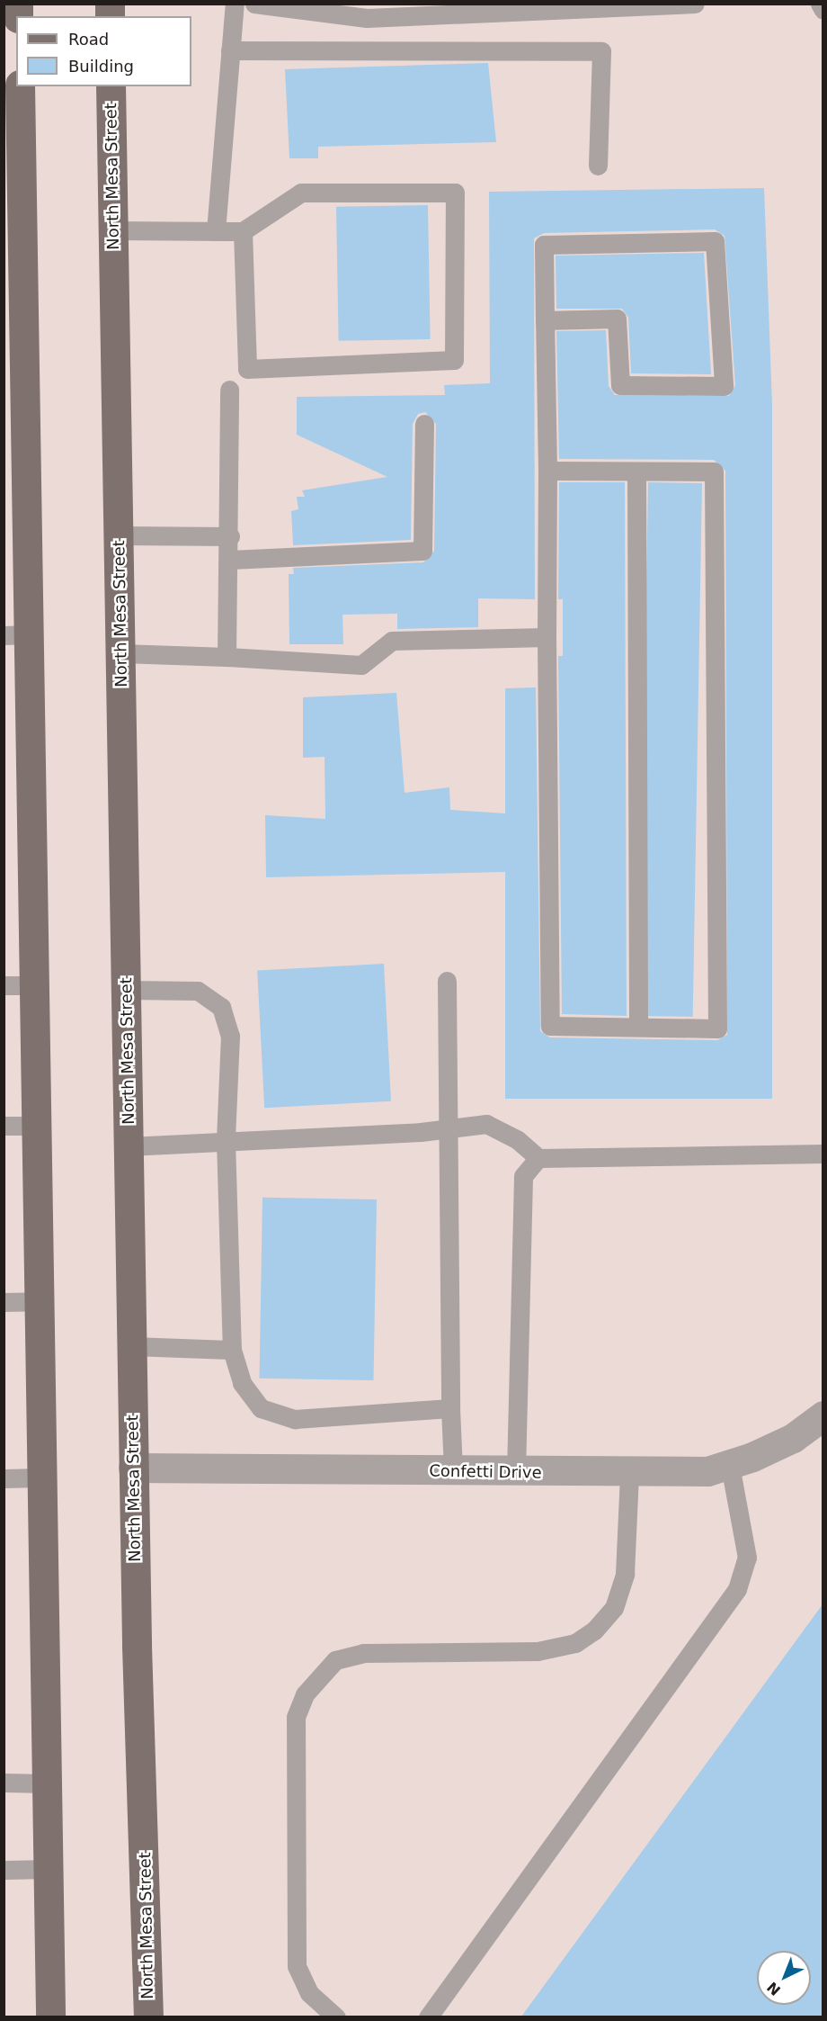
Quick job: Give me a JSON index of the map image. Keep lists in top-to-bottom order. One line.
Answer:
{"streets":{"main road":["North Mesa Street"],"street":["Confetti Drive"]},"crossings":[["North Mesa Street","Confetti Drive"]],"legend":["Road","Building"],"north":"bottom left"}
